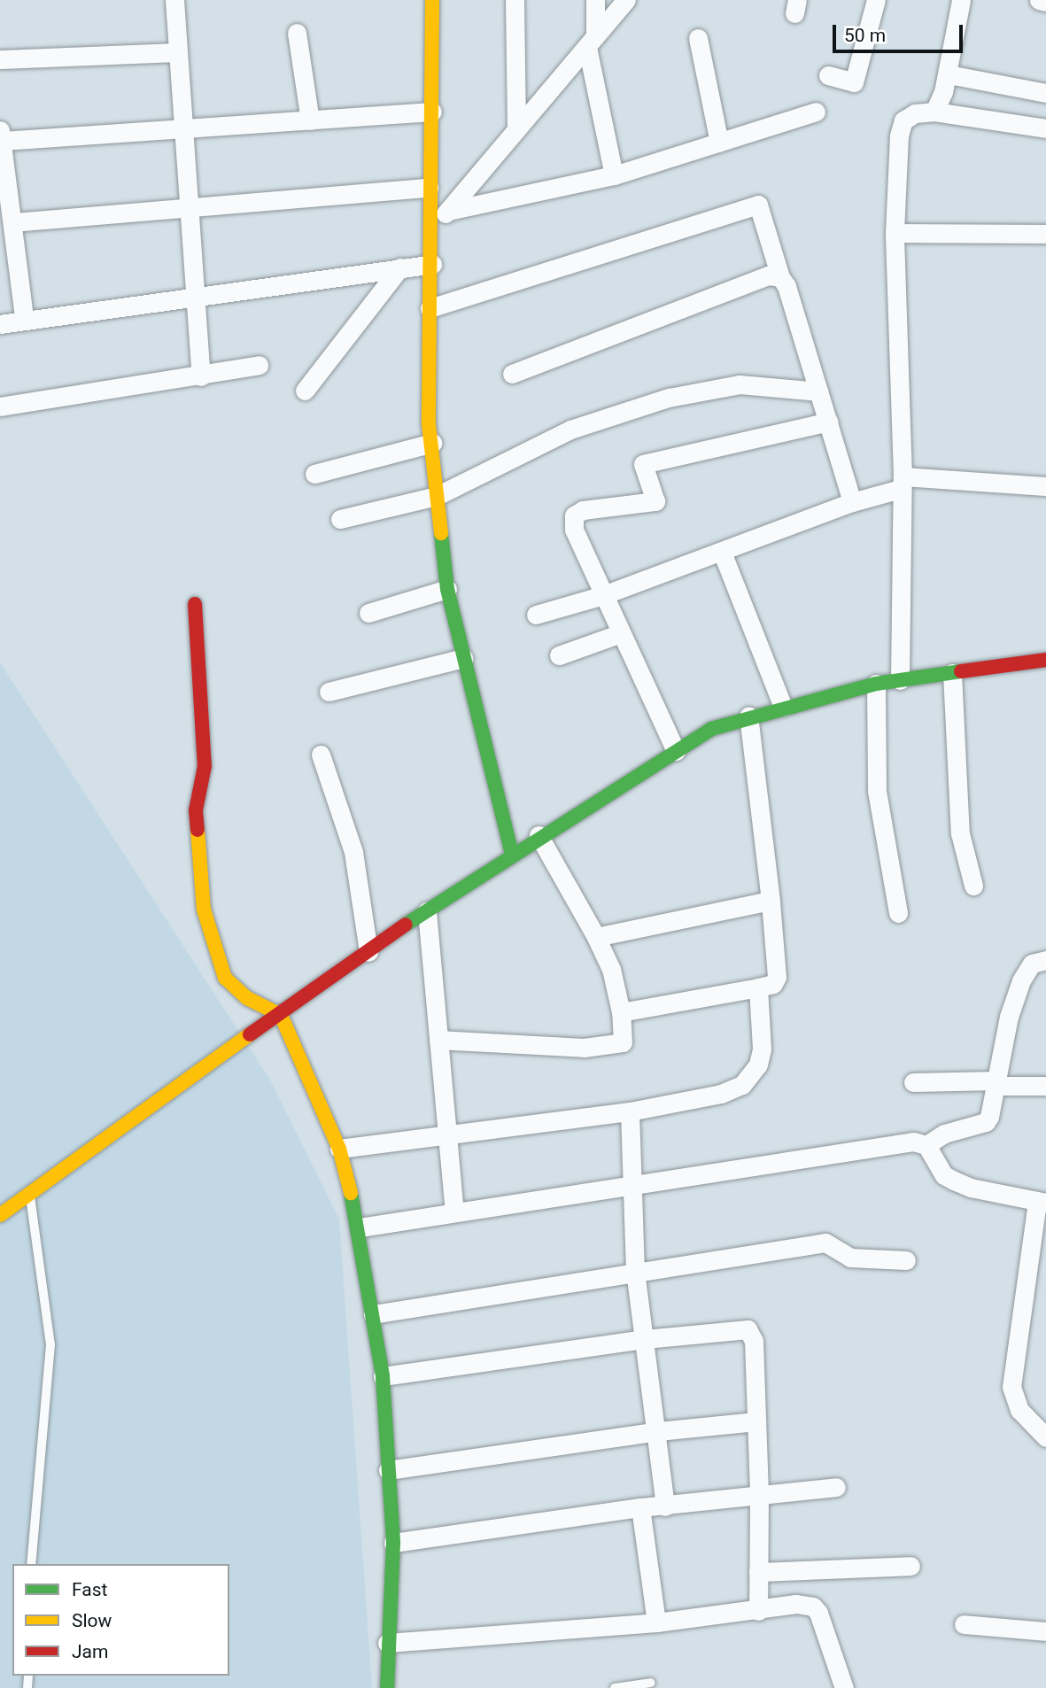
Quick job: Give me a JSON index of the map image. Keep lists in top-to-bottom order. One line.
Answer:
{"legend":["Fast","Slow","Jam"],"scale_bar":"50 m"}
